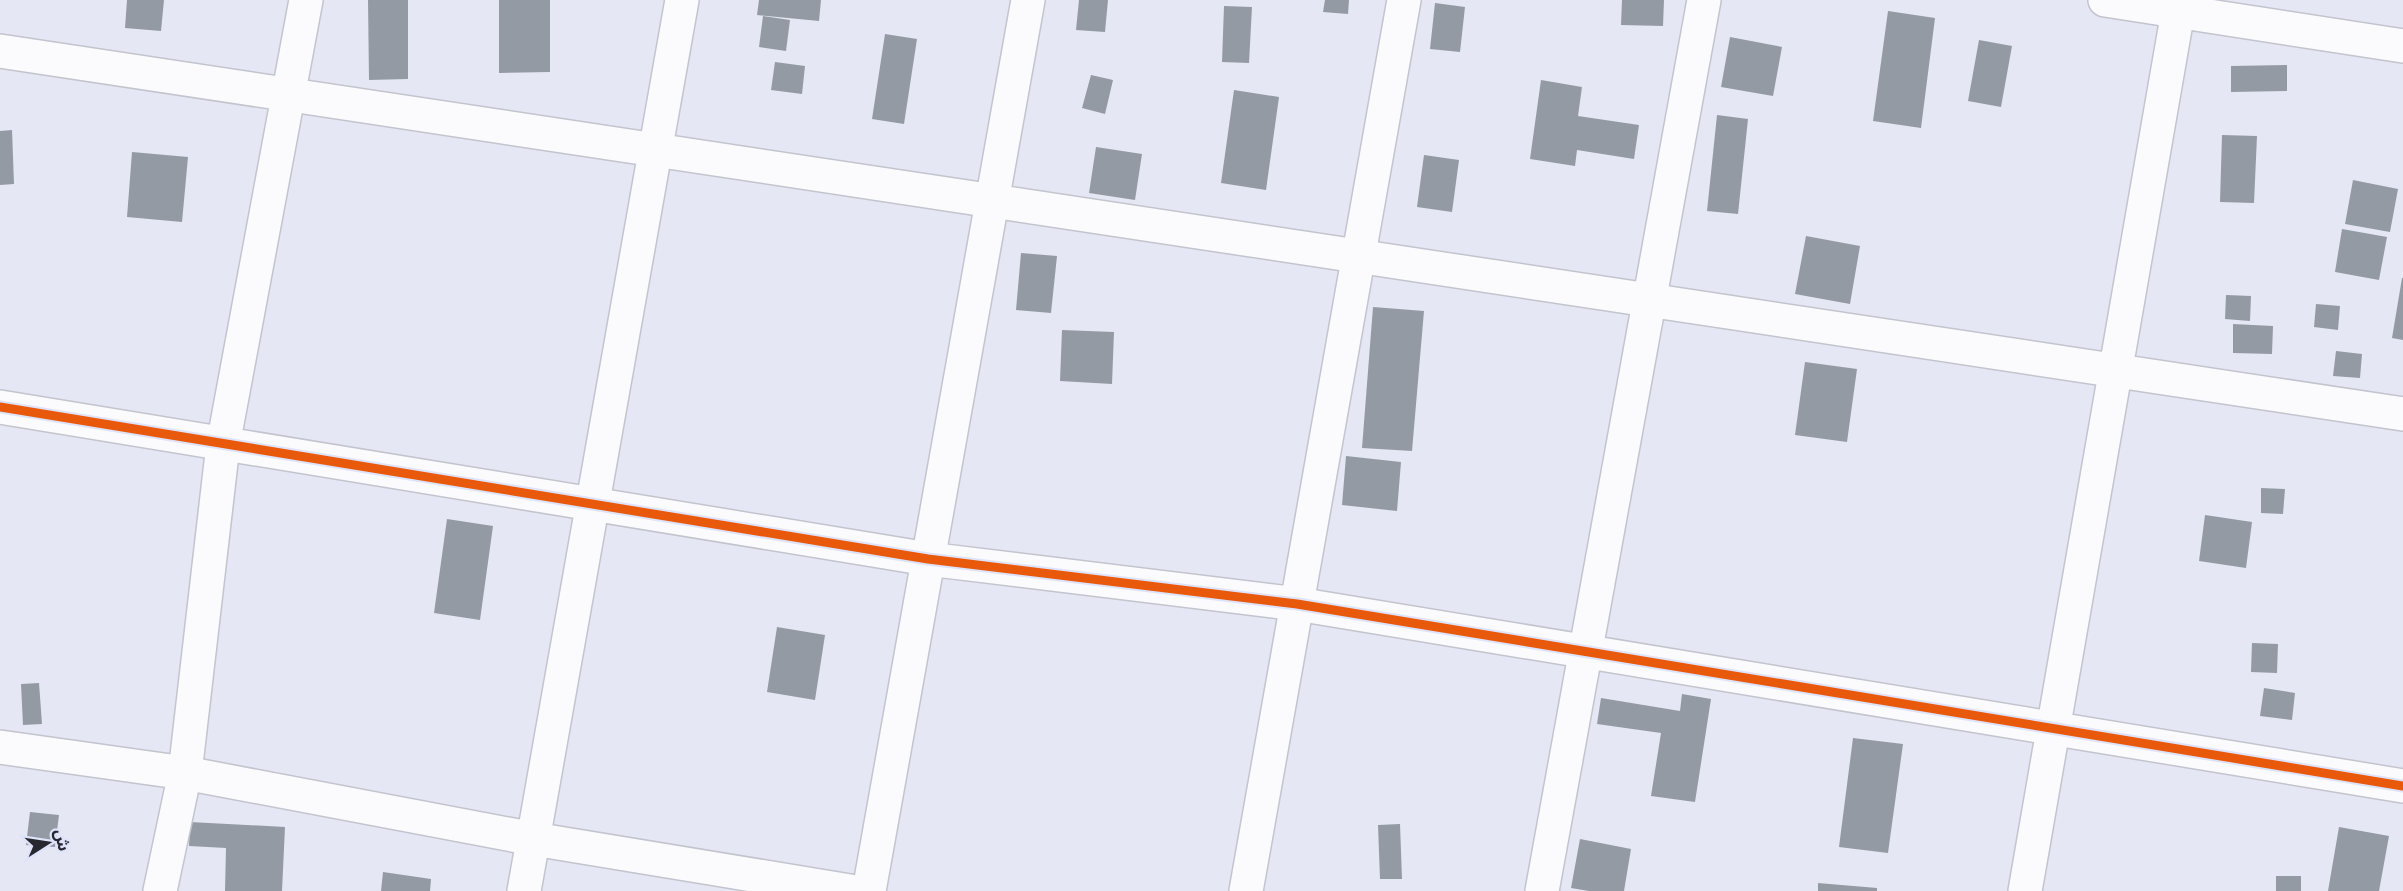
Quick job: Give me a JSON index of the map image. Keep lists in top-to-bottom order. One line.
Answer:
{"north":"right"}
